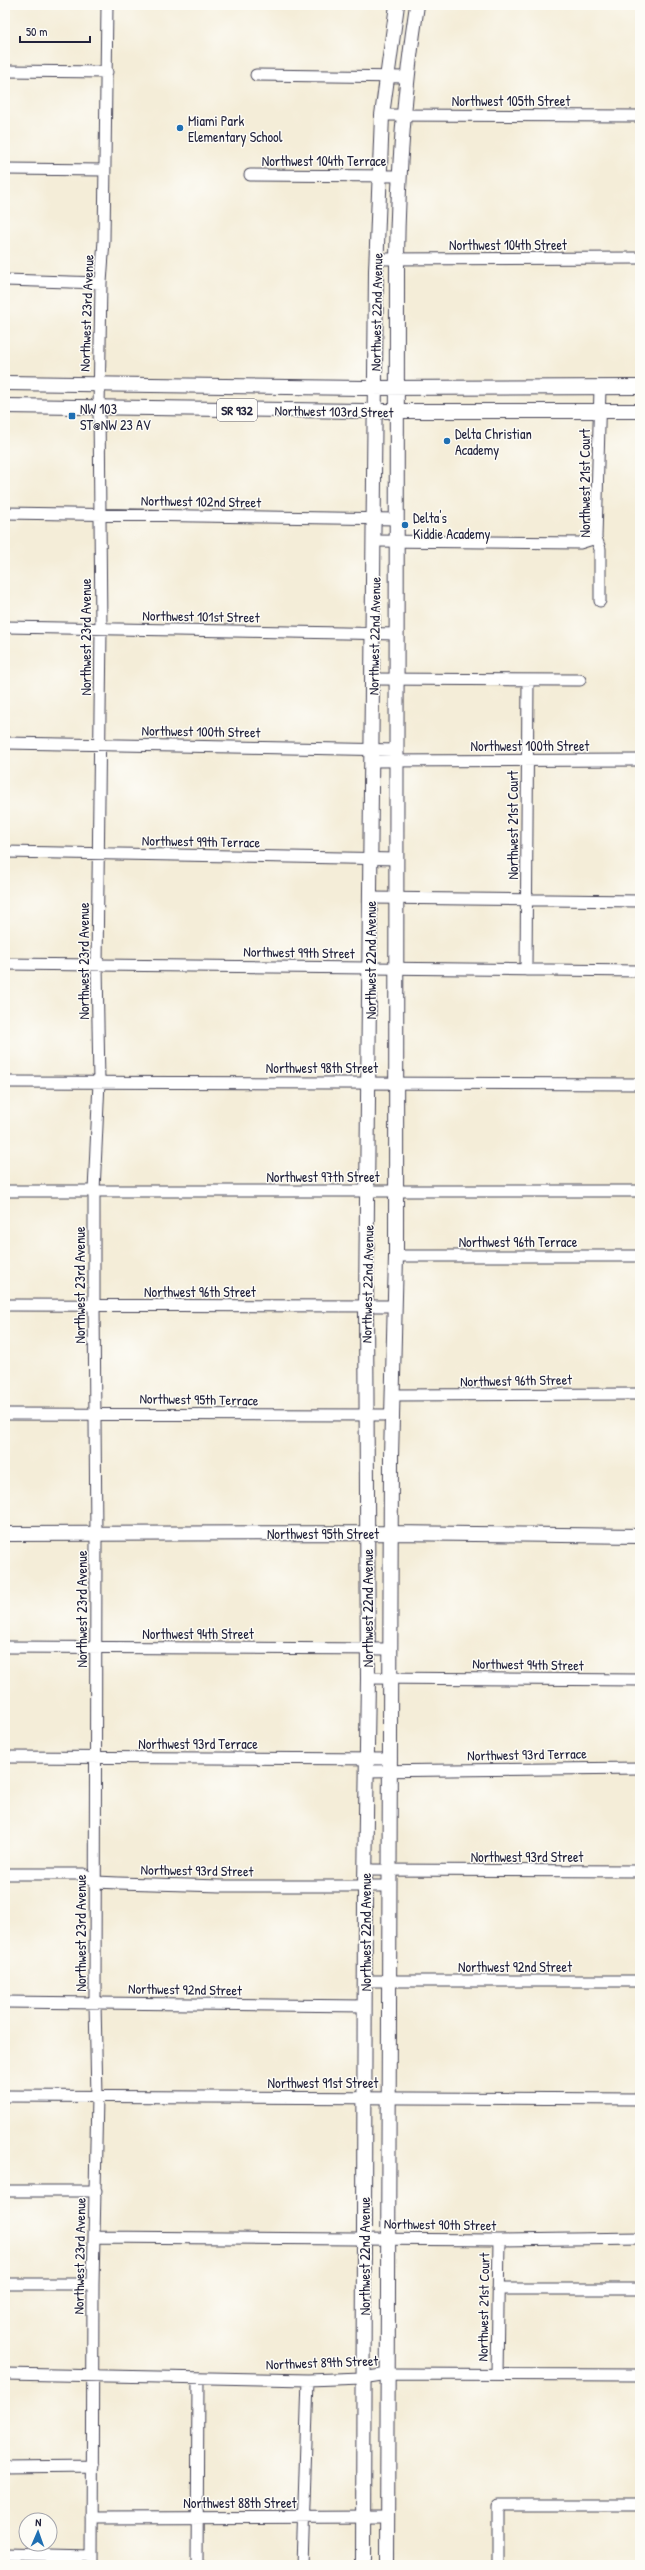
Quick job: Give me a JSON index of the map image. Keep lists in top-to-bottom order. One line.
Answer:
{"streets":{"main road":["Northwest 22nd Avenue","SR 932","Northwest 103rd Street","Northwest 95th Street"],"street":["Northwest 105th Street","Northwest 104th Terrace","Northwest 104th Street","Northwest 23rd Avenue","Northwest 21st Court","Northwest 102nd Street","Northwest 101st Street","Northwest 100th Street","Northwest 99th Terrace","Northwest 99th Street","Northwest 98th Street","Northwest 97th Street","Northwest 96th Terrace","Northwest 96th Street","Northwest 95th Terrace","Northwest 94th Street","Northwest 93rd Terrace","Northwest 93rd Street","Northwest 92nd Street","Northwest 91st Street","Northwest 90th Street","Northwest 89th Street","Northwest 88th Street"]},"crossings":[["Northwest 105th Street","Northwest 22nd Avenue"],["Northwest 104th Terrace","Northwest 22nd Avenue"],["Northwest 104th Street","Northwest 22nd Avenue"],["Northwest 22nd Avenue","Northwest 103rd Street"],["Northwest 22nd Avenue","Northwest 102nd Street"],["Northwest 22nd Avenue","Northwest 101st Street"],["Northwest 22nd Avenue","Northwest 100th Street"],["Northwest 22nd Avenue","Northwest 99th Terrace"],["Northwest 22nd Avenue","Northwest 99th Street"],["Northwest 22nd Avenue","Northwest 98th Street"],["Northwest 22nd Avenue","Northwest 97th Street"],["Northwest 22nd Avenue","Northwest 96th Terrace"],["Northwest 22nd Avenue","Northwest 96th Street"],["Northwest 22nd Avenue","Northwest 95th Terrace"],["Northwest 22nd Avenue","Northwest 95th Street"],["Northwest 22nd Avenue","Northwest 94th Street"],["Northwest 22nd Avenue","Northwest 93rd Terrace"],["Northwest 22nd Avenue","Northwest 93rd Street"],["Northwest 22nd Avenue","Northwest 92nd Street"],["Northwest 22nd Avenue","Northwest 91st Street"],["Northwest 22nd Avenue","Northwest 90th Street"],["Northwest 22nd Avenue","Northwest 89th Street"],["Northwest 22nd Avenue","Northwest 88th Street"],["Northwest 23rd Avenue","Northwest 103rd Street"],["Northwest 23rd Avenue","Northwest 102nd Street"],["Northwest 23rd Avenue","Northwest 101st Street"],["Northwest 23rd Avenue","Northwest 100th Street"],["Northwest 23rd Avenue","Northwest 99th Terrace"],["Northwest 23rd Avenue","Northwest 99th Street"],["Northwest 23rd Avenue","Northwest 98th Street"],["Northwest 23rd Avenue","Northwest 97th Street"],["Northwest 23rd Avenue","Northwest 96th Street"],["Northwest 23rd Avenue","Northwest 95th Terrace"],["Northwest 23rd Avenue","Northwest 95th Street"],["Northwest 23rd Avenue","Northwest 94th Street"],["Northwest 23rd Avenue","Northwest 93rd Terrace"],["Northwest 23rd Avenue","Northwest 93rd Street"],["Northwest 23rd Avenue","Northwest 92nd Street"],["Northwest 23rd Avenue","Northwest 91st Street"],["Northwest 23rd Avenue","Northwest 90th Street"],["Northwest 23rd Avenue","Northwest 89th Street"],["Northwest 23rd Avenue","Northwest 88th Street"],["Northwest 103rd Street","Northwest 21st Court"],["Northwest 21st Court","Northwest 100th Street"],["Northwest 21st Court","Northwest 99th Street"],["Northwest 21st Court","Northwest 90th Street"],["Northwest 21st Court","Northwest 89th Street"]],"places":{"other":["Miami Park Elementary School","Delta Christian Academy","Delta's Kiddie Academy"],"transit":["NW 103 ST@NW 23 AV"]},"scale_bar":"50 m","north":"top"}
